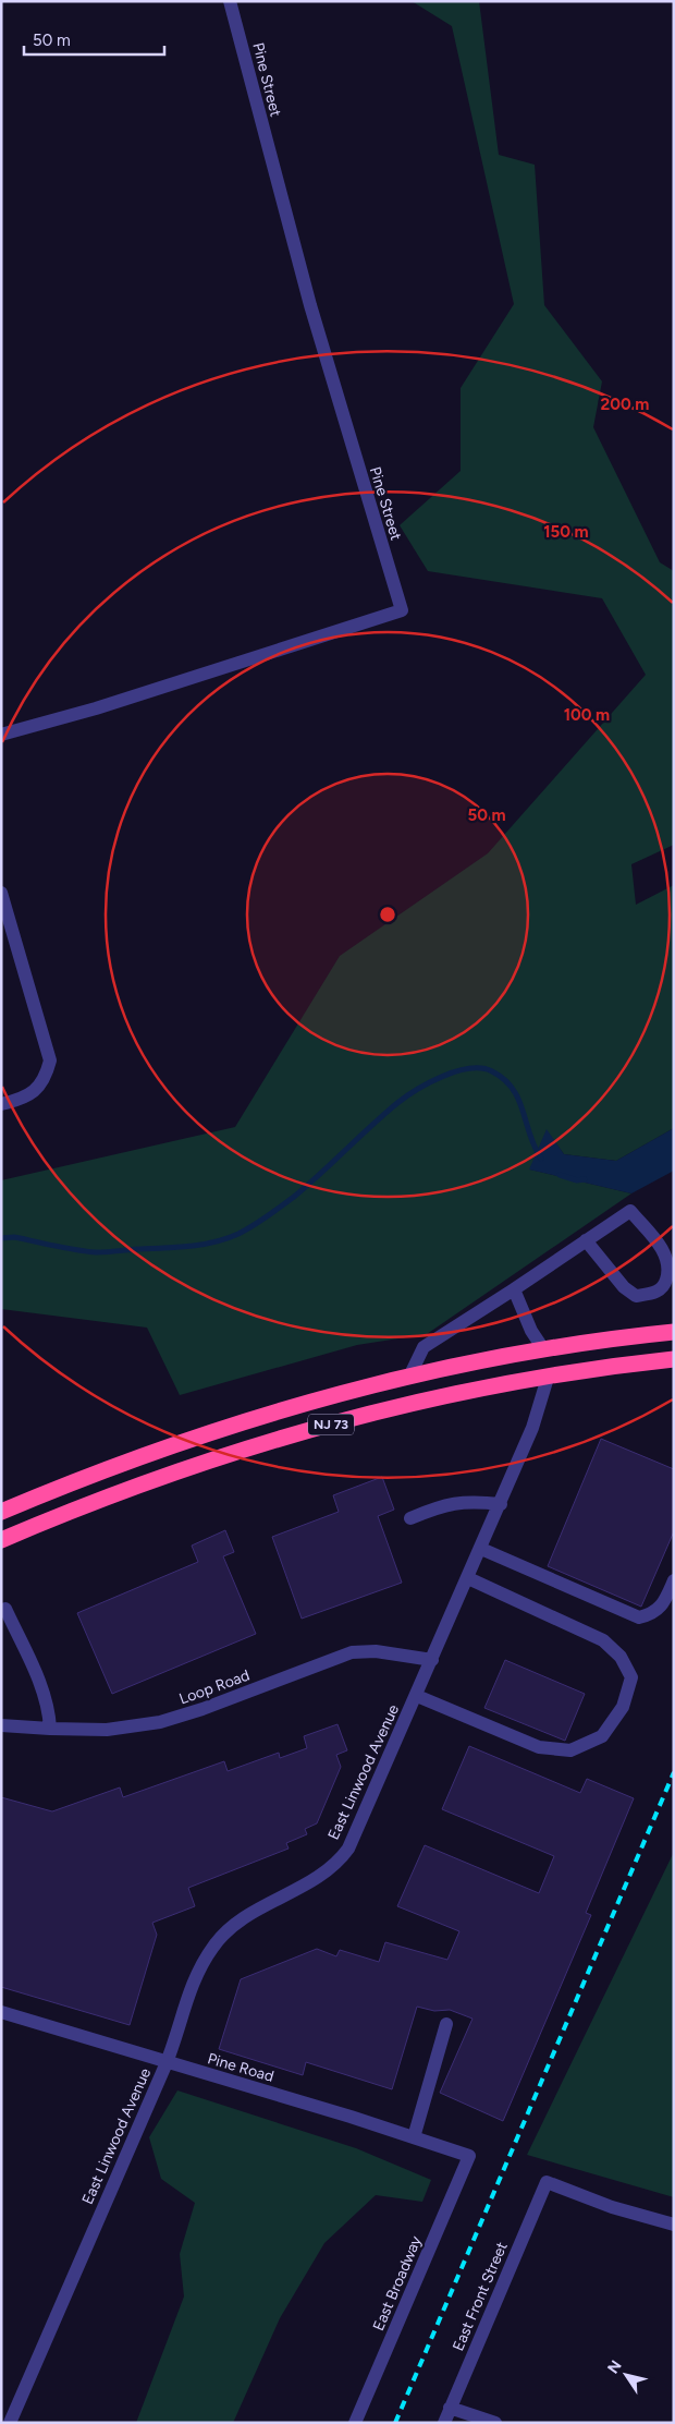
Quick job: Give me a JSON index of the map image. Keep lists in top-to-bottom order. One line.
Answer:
{"streets":{"highway":["NJ 73"],"street":["Pine Street","Loop Road","East Linwood Avenue","Pine Road","East Broadway","East Front Street"]},"crossings":[["NJ 73","East Linwood Avenue"],["Loop Road","East Linwood Avenue"],["East Linwood Avenue","Pine Road"],["Pine Road","East Broadway"]],"scale_bar":"50 m","north":"top left","rings":["200 m","150 m","100 m","50 m"]}
